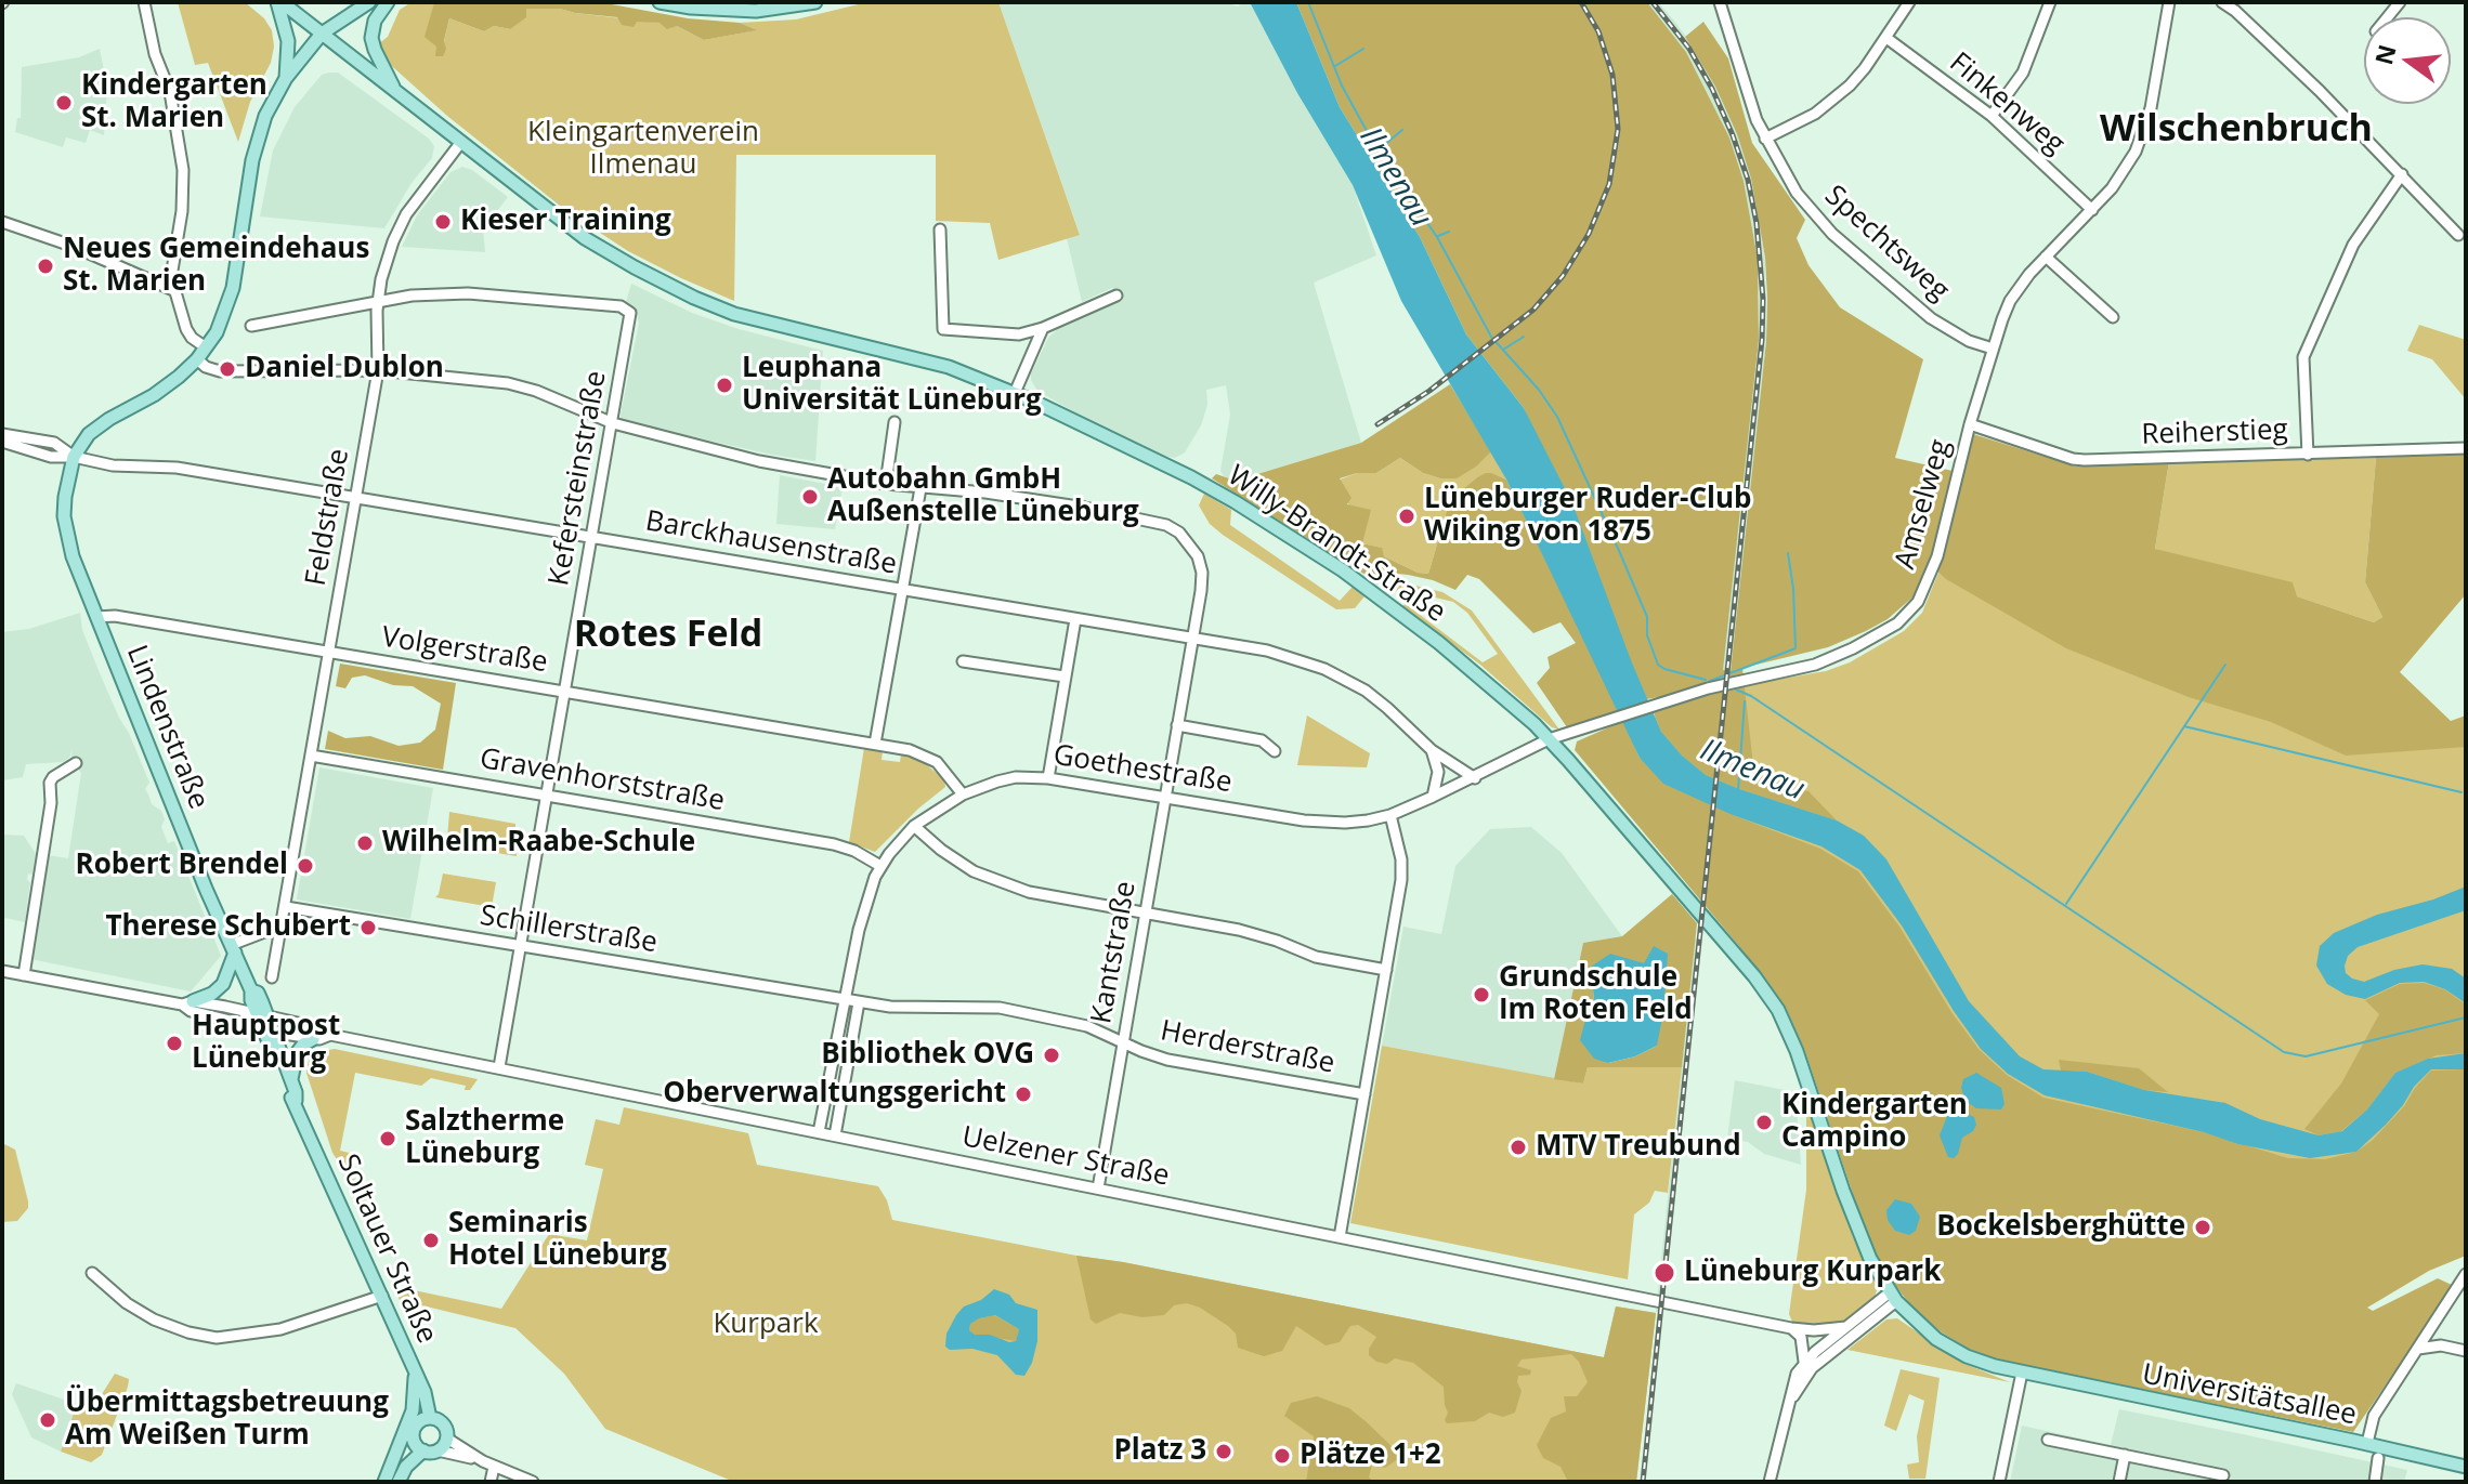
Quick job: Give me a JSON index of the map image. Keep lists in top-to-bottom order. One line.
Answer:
{"streets":{"main road":["Willy-Brandt-Straße","Lindenstraße","Soltauer Straße","Universitätsallee"],"street":["Finkenweg","Spechtsweg","Reiherstieg","Kefersteinstraße","Amselweg","Feldstraße","Barckhausenstraße","Volgerstraße","Goethestraße","Gravenhorststraße","Schillerstraße","Kantstraße","Herderstraße","Uelzener Straße"]},"crossings":[["Finkenweg","Amselweg"],["Spechtsweg","Amselweg"],["Reiherstieg","Amselweg"],["Kefersteinstraße","Feldstraße"],["Kefersteinstraße","Barckhausenstraße"],["Kefersteinstraße","Volgerstraße"],["Kefersteinstraße","Gravenhorststraße"],["Kefersteinstraße","Schillerstraße"],["Kefersteinstraße","Kantstraße"],["Kefersteinstraße","Uelzener Straße"],["Amselweg","Willy-Brandt-Straße"],["Amselweg","Goethestraße"],["Feldstraße","Barckhausenstraße"],["Feldstraße","Willy-Brandt-Straße"],["Feldstraße","Volgerstraße"],["Feldstraße","Gravenhorststraße"],["Feldstraße","Schillerstraße"],["Feldstraße","Kantstraße"],["Barckhausenstraße","Lindenstraße"],["Barckhausenstraße","Goethestraße"],["Barckhausenstraße","Kantstraße"],["Willy-Brandt-Straße","Goethestraße"],["Willy-Brandt-Straße","Universitätsallee"],["Volgerstraße","Lindenstraße"],["Volgerstraße","Goethestraße"],["Lindenstraße","Kantstraße"],["Lindenstraße","Uelzener Straße"],["Lindenstraße","Soltauer Straße"],["Goethestraße","Gravenhorststraße"],["Goethestraße","Schillerstraße"],["Goethestraße","Kantstraße"],["Goethestraße","Uelzener Straße"],["Kantstraße","Herderstraße"],["Kantstraße","Uelzener Straße"],["Uelzener Straße","Soltauer Straße"]],"districts":["Wilschenbruch","Rotes Feld"],"water":["Ilmenau"],"parks":["Kleingartenverein Ilmenau","Kurpark"],"places":["Kindergarten St. Marien","Kieser Training","Neues Gemeindehaus St. Marien","Daniel Dublon","Leuphana Universität Lüneburg","Autobahn GmbH Außenstelle Lüneburg","Lüneburger Ruder-Club Wiking von 1875","Wilhelm-Raabe-Schule","Robert Brendel","Therese Schubert","Grundschule Im Roten Feld","Hauptpost Lüneburg","Bibliothek OVG","Oberverwaltungsgericht","Kindergarten Campino","Salztherme Lüneburg","MTV Treubund","Bockelsberghütte","Seminaris Hotel Lüneburg","Lüneburg Kurpark","Übermittagsbetreuung Am Weißen Turm","Platz 3","Plätze 1+2"],"north":"left"}
